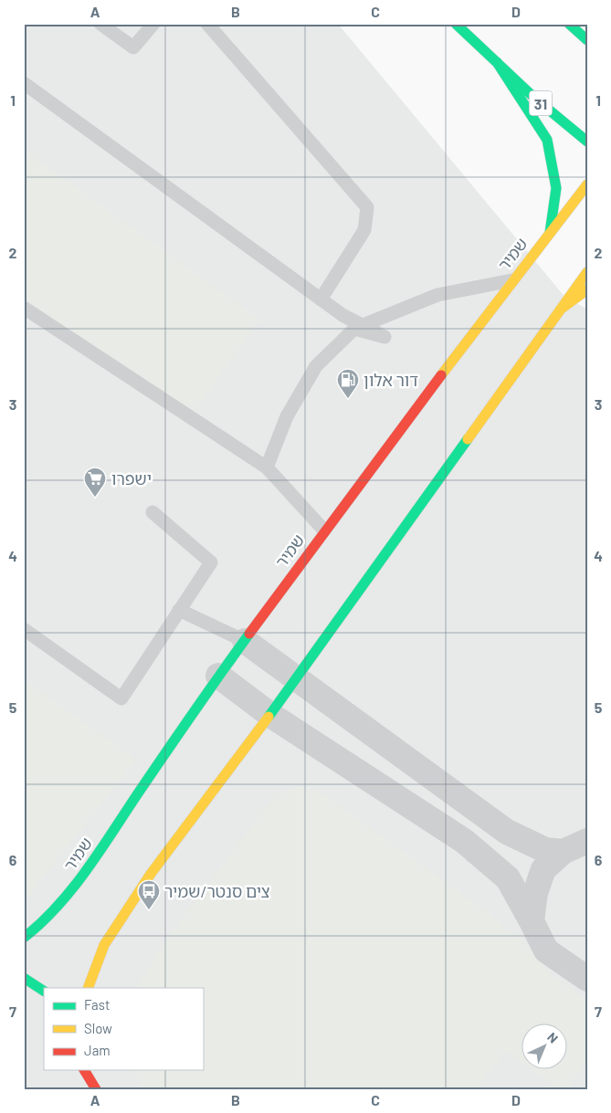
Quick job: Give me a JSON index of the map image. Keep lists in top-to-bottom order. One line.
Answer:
{"streets":{"main road":["31","שמיר"]},"places":{"fuel station":["דור אלון"],"supermarket":["ישפרו"],"bus stop":["צים סנטר/שמיר"]},"legend":["Fast","Slow","Jam"],"north":"top right","grid":{"columns":["A","B","C","D"],"rows":["1","2","3","4","5","6","7"]}}
